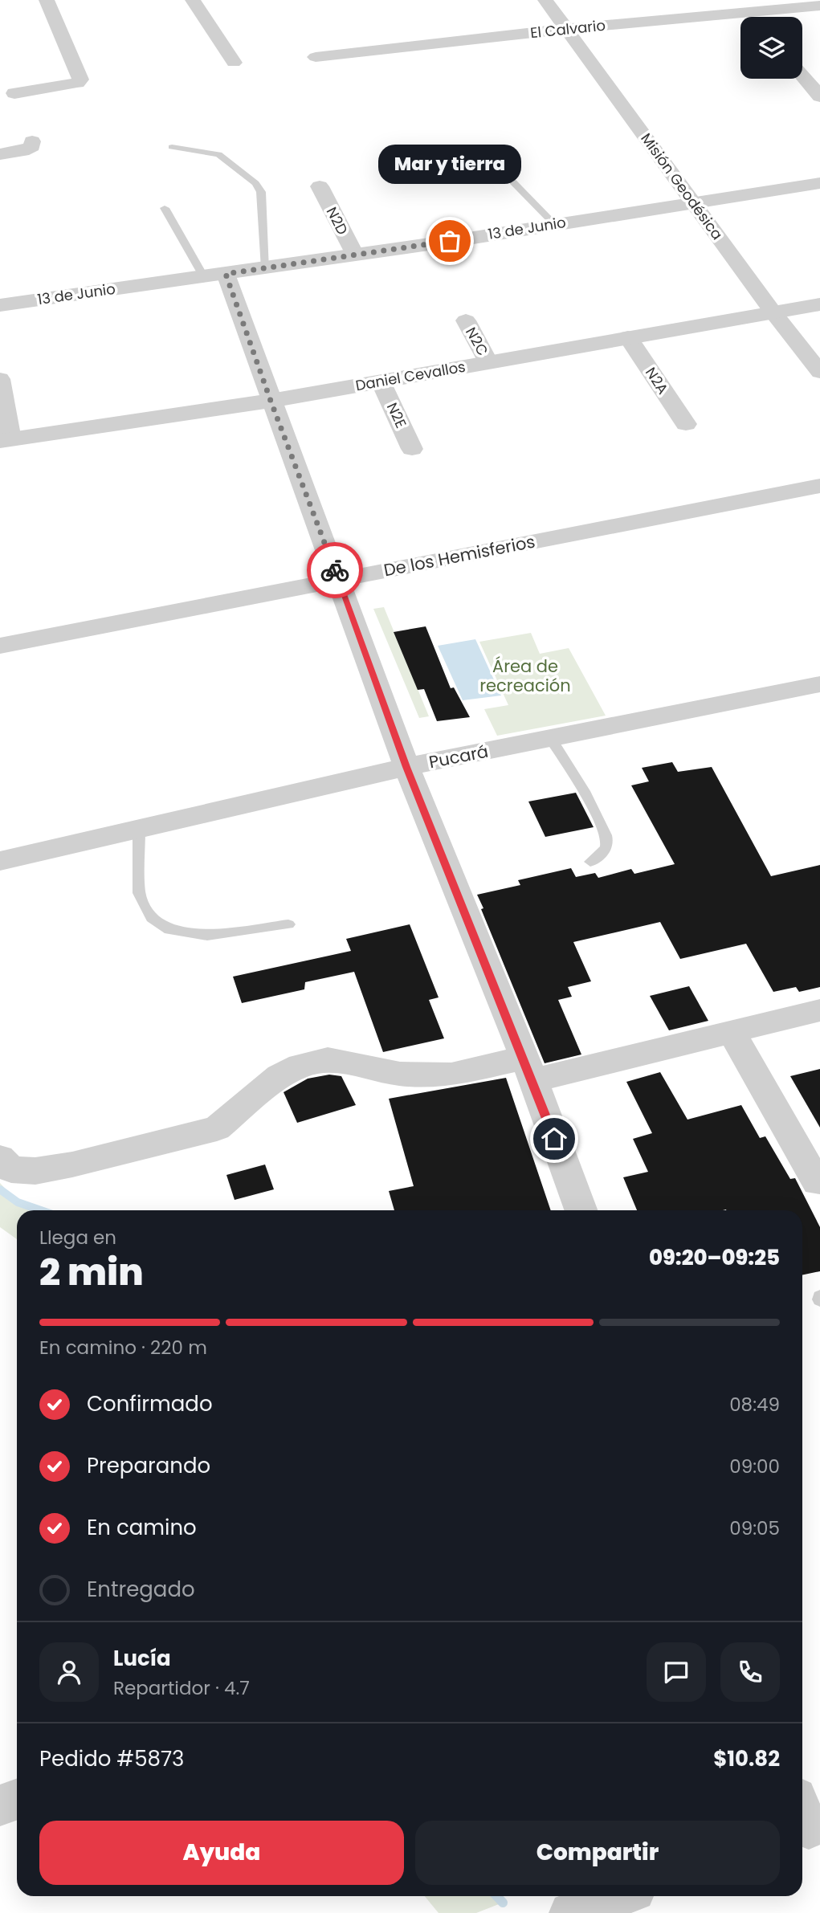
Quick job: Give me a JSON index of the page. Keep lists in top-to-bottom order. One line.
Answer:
{"streets":{"street":["El Calvario","Misión Geodésica","N2D","13 de Junio","N2C","Daniel Cevallos","N2A","N2E","De los Hemisferios","Pucará"]},"crossings":[["El Calvario","Misión Geodésica"],["Misión Geodésica","13 de Junio"],["Misión Geodésica","Daniel Cevallos"],["N2D","13 de Junio"],["N2C","Daniel Cevallos"],["Daniel Cevallos","N2A"],["Daniel Cevallos","N2E"]],"parks":["Área de recreación"],"places":["Mar y tierra"],"page":{"bubble":"Mar y tierra","heading":["2 min","Llega en","09:20–09:25"],"panel":["Lucía","Repartidor · 4.7","Pedido #5873","$10.82"],"bar":"En camino · 220 m","list":[["Confirmado","08:49"],["Preparando","09:00"],["En camino","09:05"],"Entregado"],"buttons":["Ayuda","Compartir"]}}
